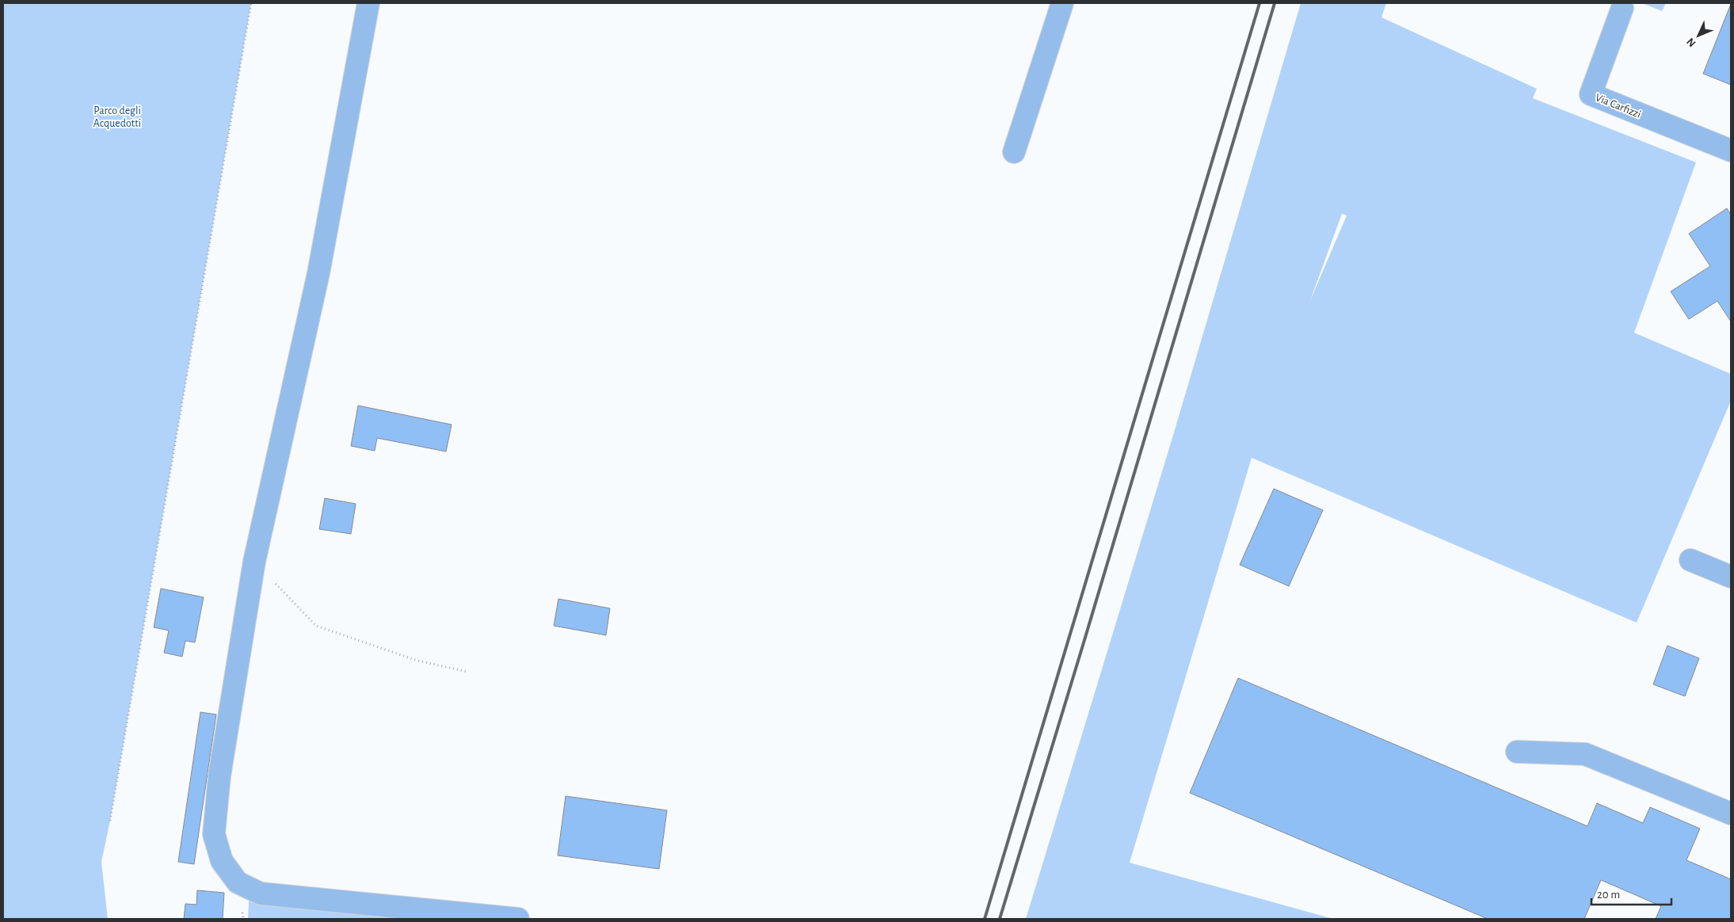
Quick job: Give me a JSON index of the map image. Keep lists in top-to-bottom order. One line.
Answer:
{"streets":{"street":["Via Carfizzi"]},"parks":["Parco degli Acquedotti"],"scale_bar":"20 m","north":"bottom left"}
